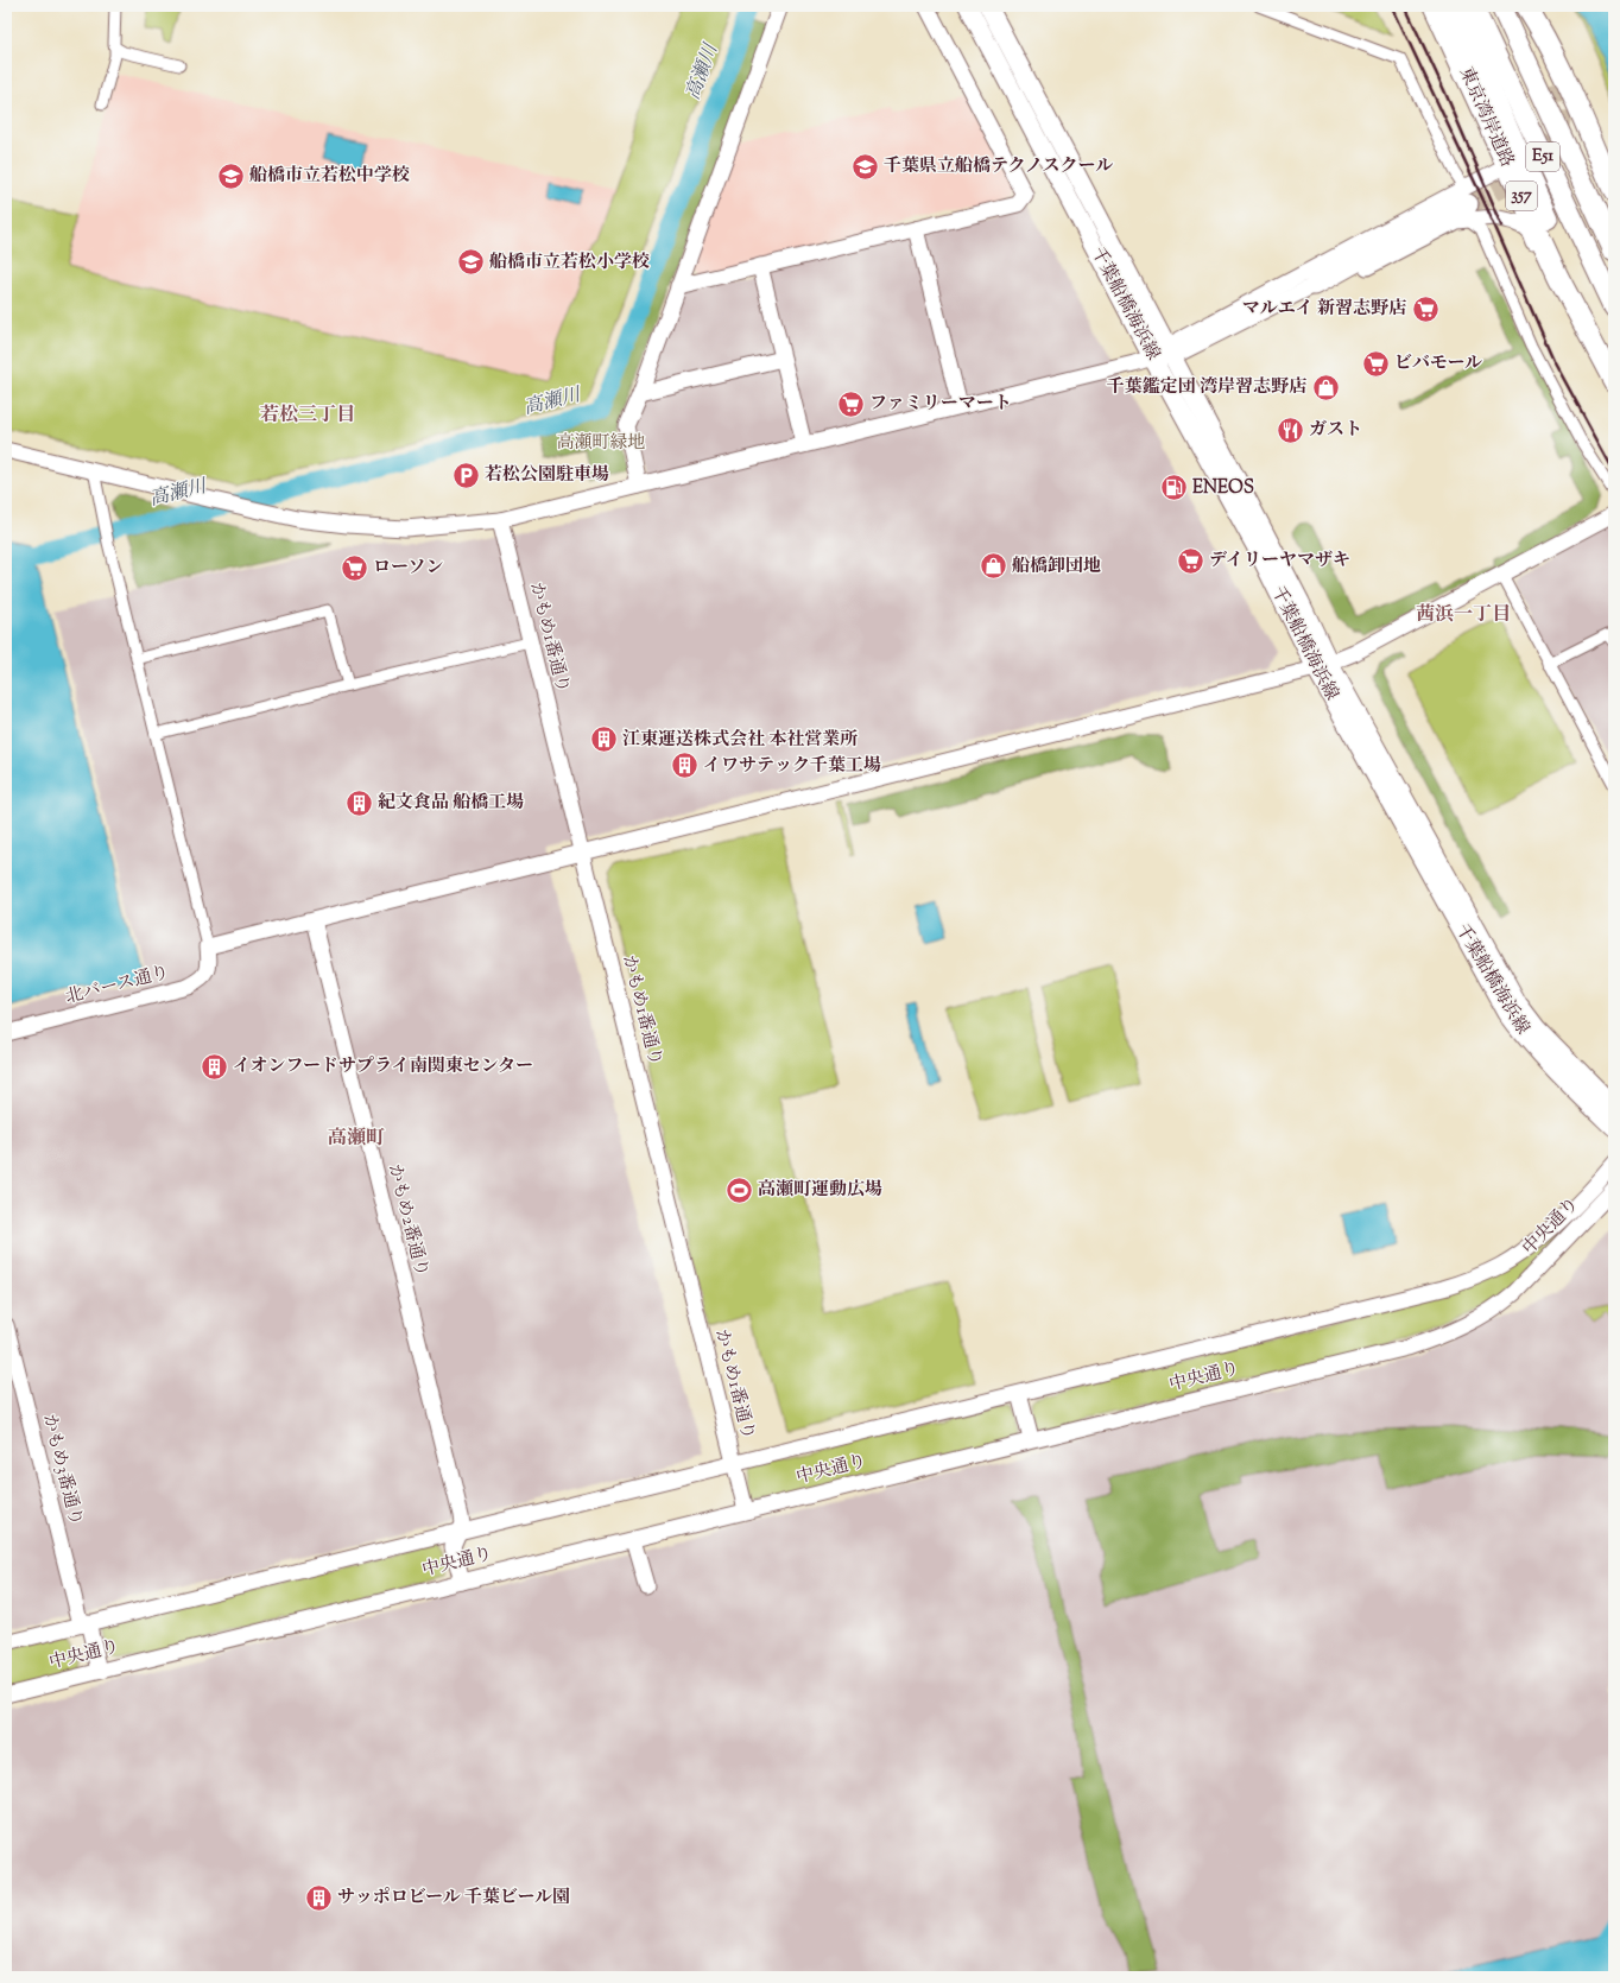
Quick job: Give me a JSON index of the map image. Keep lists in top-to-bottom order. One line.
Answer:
{"streets":{"highway":["東京湾岸道路","E51","357"],"main road":["千葉船橋海浜線"],"street":["かもめ1番通り","北バース通り","かもめ2番通り","中央通り","かもめ3番通り"]},"crossings":[["かもめ1番通り","中央通り"],["かもめ2番通り","中央通り"],["中央通り","かもめ3番通り"]],"districts":["若松三丁目","茜浜一丁目","高瀬町"],"water":["高瀬川"],"parks":["高瀬町緑地"],"places":{"school or university":["千葉県立船橋テクノスクール","船橋市立若松中学校","船橋市立若松小学校"],"supermarket":["マルエイ 新習志野店","ビバモール","ファミリーマート","デイリーヤマザキ","ローソン"],"shop":["千葉鑑定団 湾岸習志野店","船橋卸団地"],"restaurant":["ガスト"],"parking":["若松公園駐車場"],"fuel station":["ENEOS"],"building":["江東運送株式会社 本社営業所","イワサテック千葉工場","紀文食品 船橋工場","イオンフードサプライ南関東センター","サッポロビール 千葉ビール園"],"sports":["高瀬町運動広場"]}}
